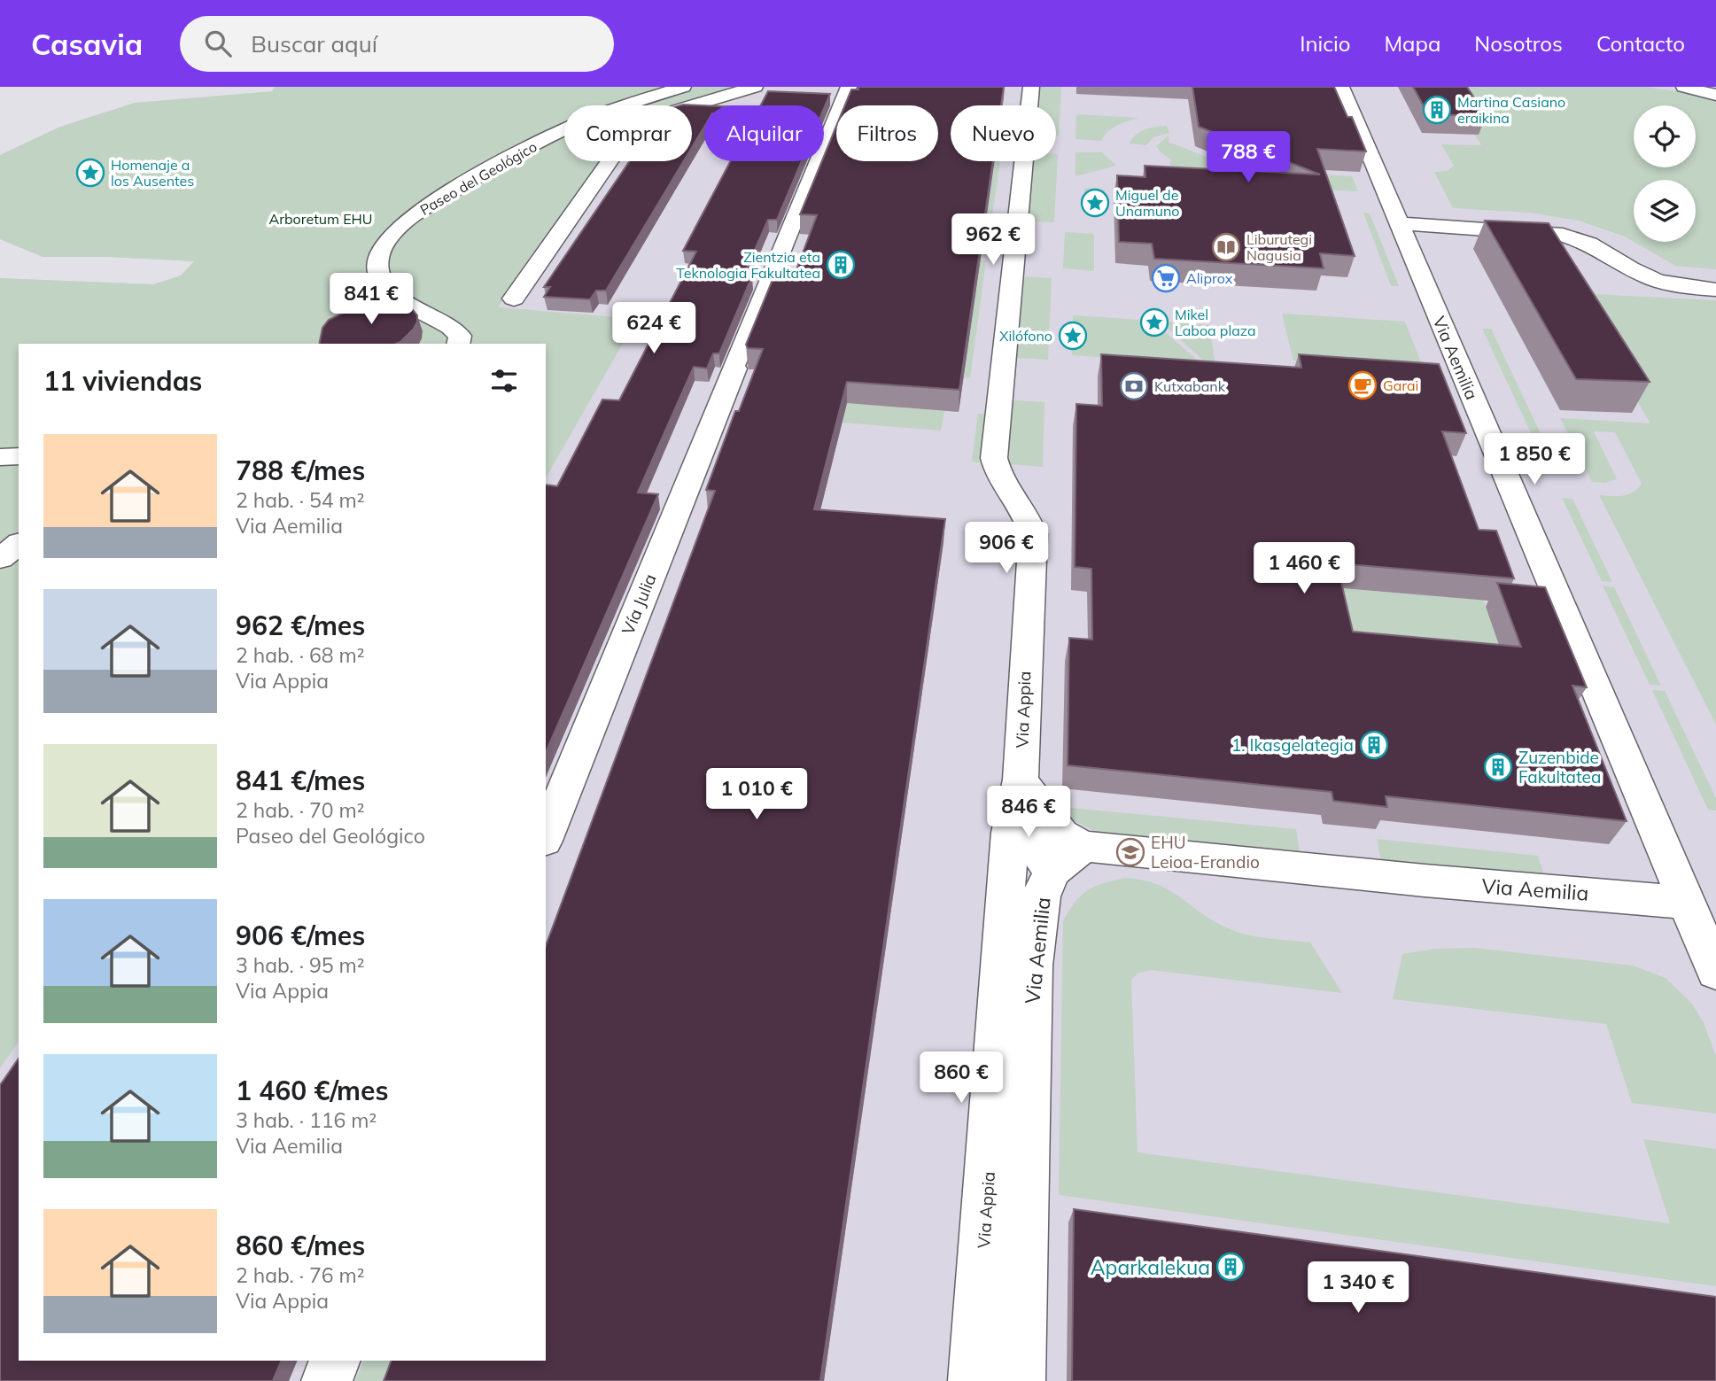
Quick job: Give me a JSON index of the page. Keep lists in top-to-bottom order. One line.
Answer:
{"streets":{"street":["Paseo del Geológico","Via Aemilia","Vía Julia","Via Appia"]},"parks":["Arboretum EHU"],"places":{"building":["Martina Casiano eraikina","Zientzia eta Teknologia Fakultatea","1. Ikasgelategia","Zuzenbide Fakultatea","Aparkalekua"],"place":["Homenaje a los Ausentes","Miguel de Unamuno","Mikel Laboa plaza","Xilófono"],"library":["Liburutegi Nagusia"],"supermarket":["Aliprox"],"cafe":["Garai"],"bank":["Kutxabank"],"school or university":["EHU Leioa-Erandio"]},"page":{"header":"Casavia","search":"Buscar aquí","nav":["Inicio","Mapa","Nosotros","Contacto"],"chip":["Comprar","Alquilar","Filtros","Nuevo"],"price":["788 €","962 €","841 €","624 €","1 850 €","906 €","1 460 €","1 010 €","846 €","860 €","1 340 €"],"heading":"11 viviendas","list":[{"name":"788 €/mes","note":"2 hab. · 54 m² · Via Aemilia"},{"name":"962 €/mes","note":"2 hab. · 68 m² · Via Appia"},{"name":"841 €/mes","note":"2 hab. · 70 m² · Paseo del Geológico"},{"name":"906 €/mes","note":"3 hab. · 95 m² · Via Appia"},{"name":"1 460 €/mes","note":"3 hab. · 116 m² · Via Aemilia"},{"name":"860 €/mes","note":"2 hab. · 76 m² · Via Appia"}]}}
